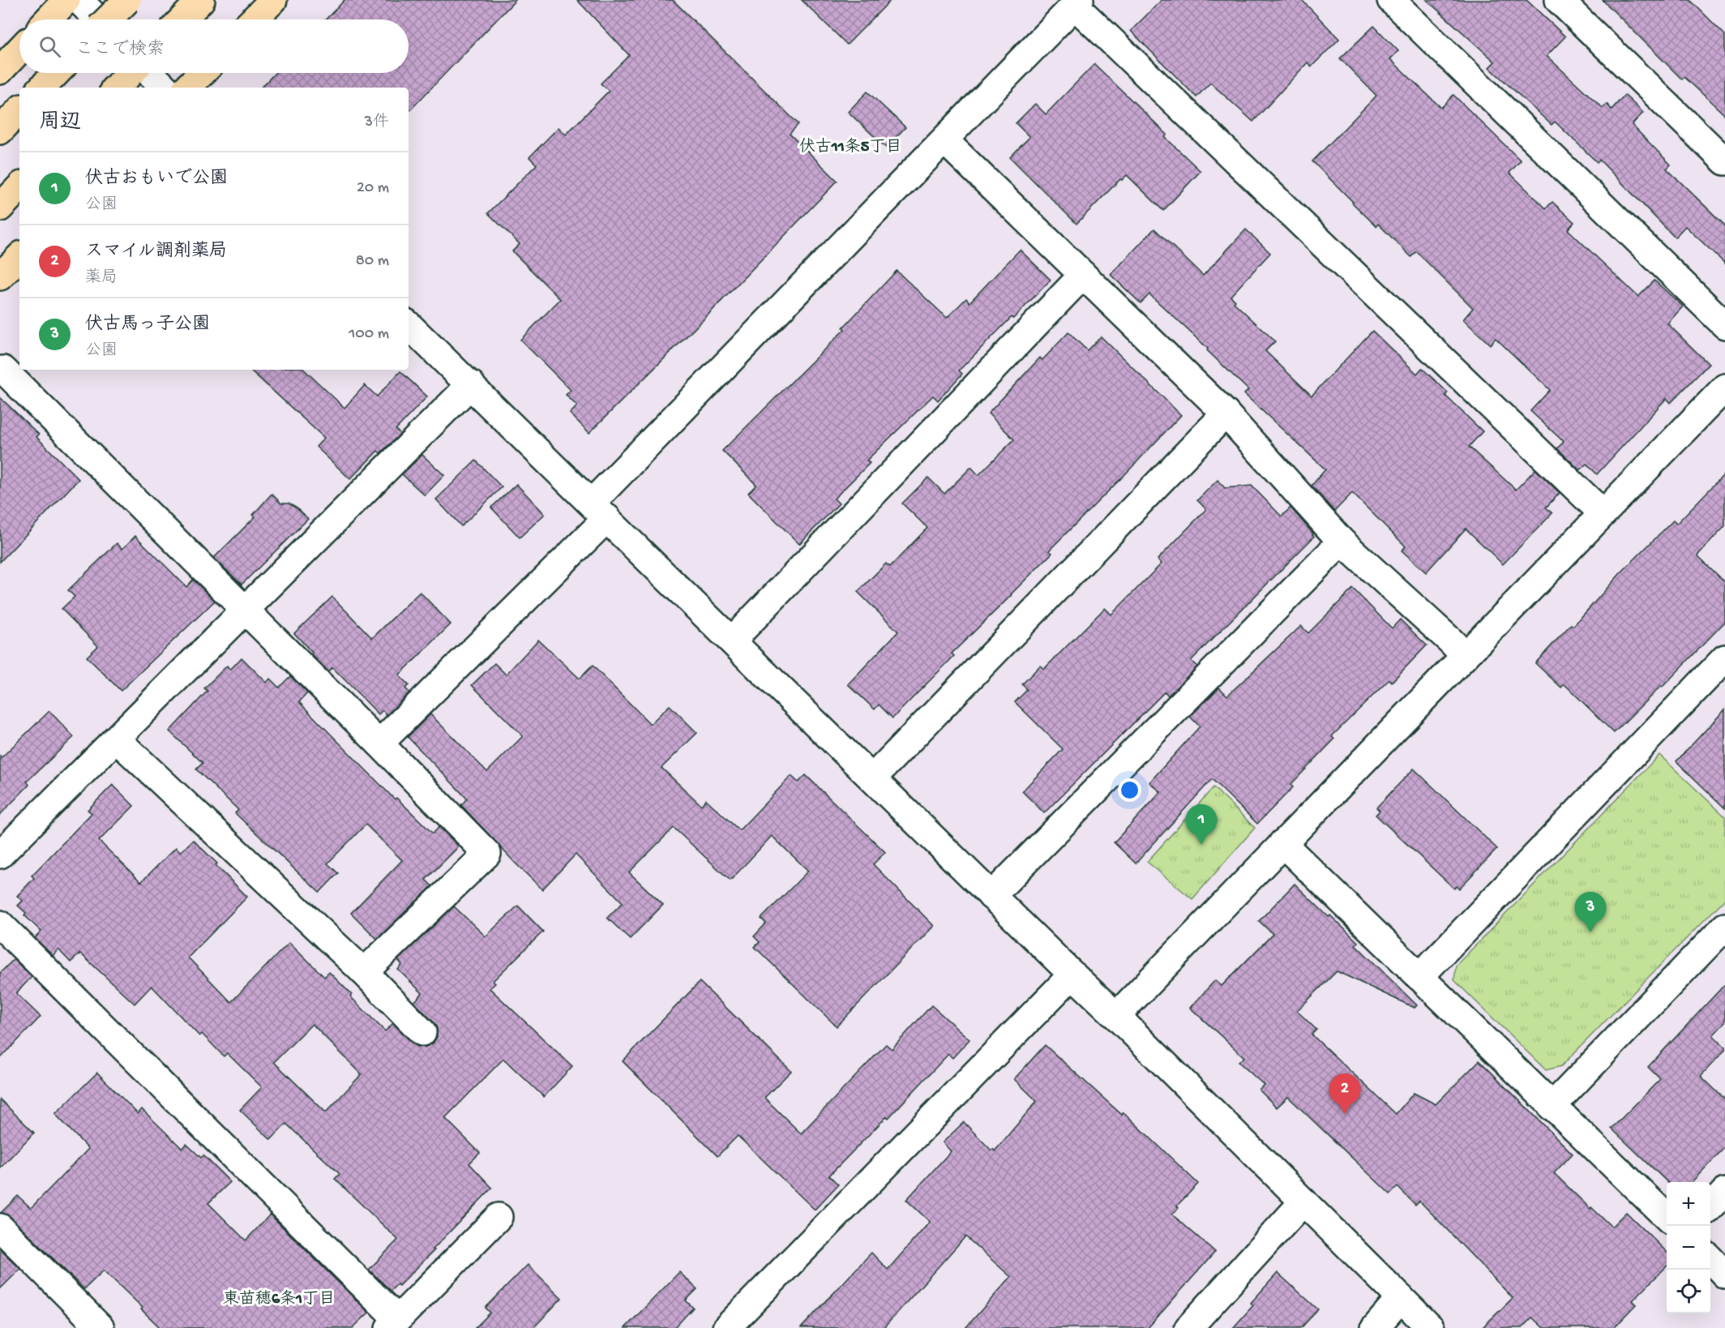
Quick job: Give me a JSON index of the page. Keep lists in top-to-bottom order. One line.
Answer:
{"districts":["伏古11条5丁目","東苗穂6条1丁目"],"page":{"search":"ここで検索","heading":["周辺","3件"],"list":[{"mark":"1","name":"伏古おもいで公園","note":"公園","value":"20 m"},{"mark":"2","name":"スマイル調剤薬局","note":"薬局","value":"80 m"},{"mark":"3","name":"伏古馬っ子公園","note":"公園","value":"100 m"}],"pins":["1","3","2"],"map_buttons":["+","−"]}}
